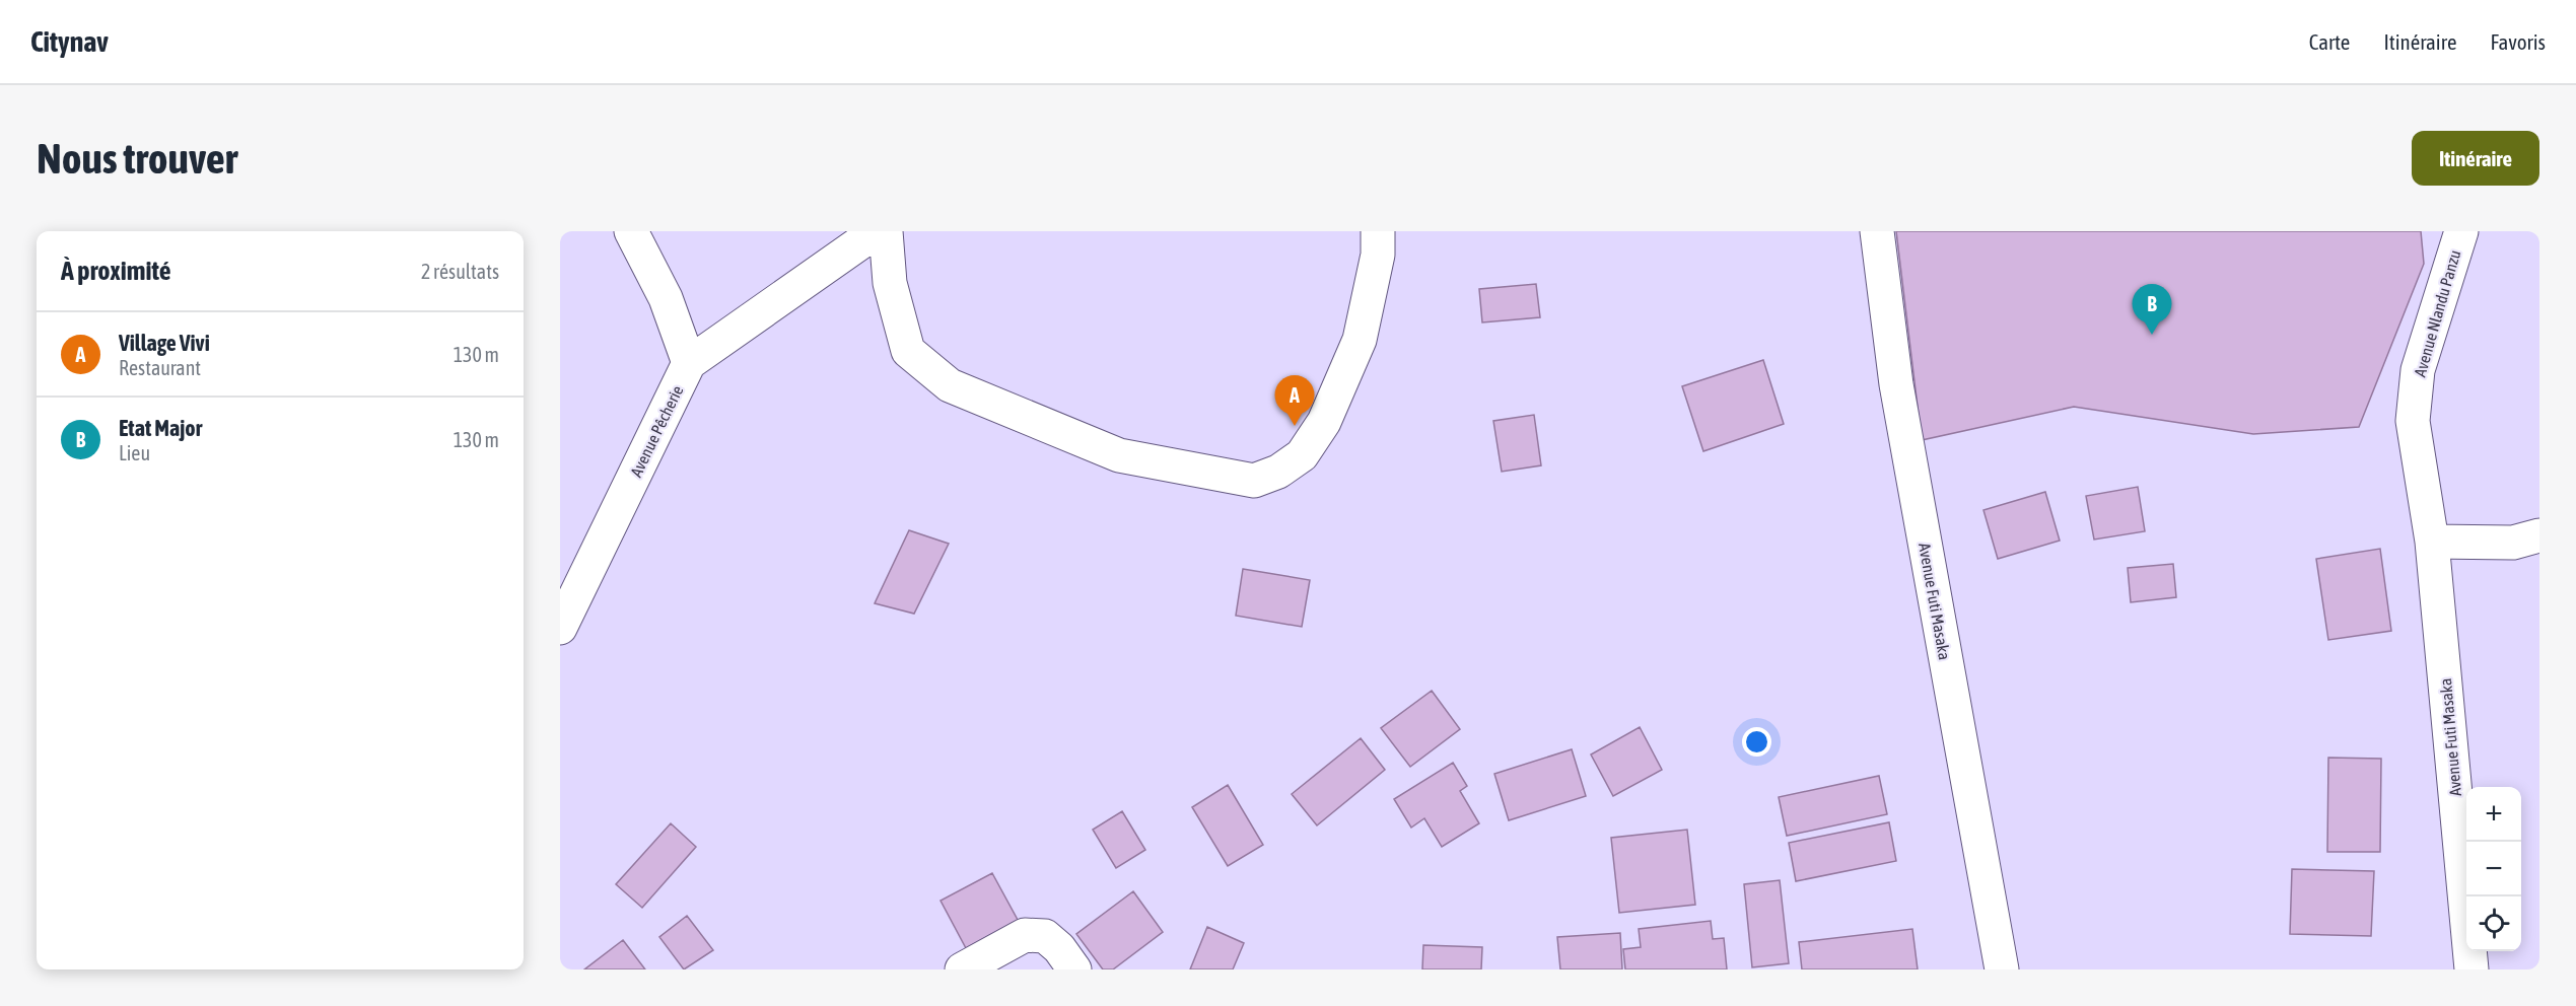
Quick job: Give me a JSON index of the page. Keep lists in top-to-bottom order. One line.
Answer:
{"streets":{"street":["Avenue Nlandu Panzu","Avenue Pêcherie","Avenue Futi Masaka"]},"crossings":[["Avenue Nlandu Panzu","Avenue Futi Masaka"]],"page":{"header":"Citynav","nav":["Carte","Itinéraire","Favoris"],"buttons":"Itinéraire","title":"Nous trouver","heading":["À proximité","2 résultats"],"pins":["B","A"],"list":[{"mark":"A","name":"Village Vivi","note":"Restaurant","value":"130 m"},{"mark":"B","name":"Etat Major","note":"Lieu","value":"130 m"}],"map_buttons":["+","−"]}}
